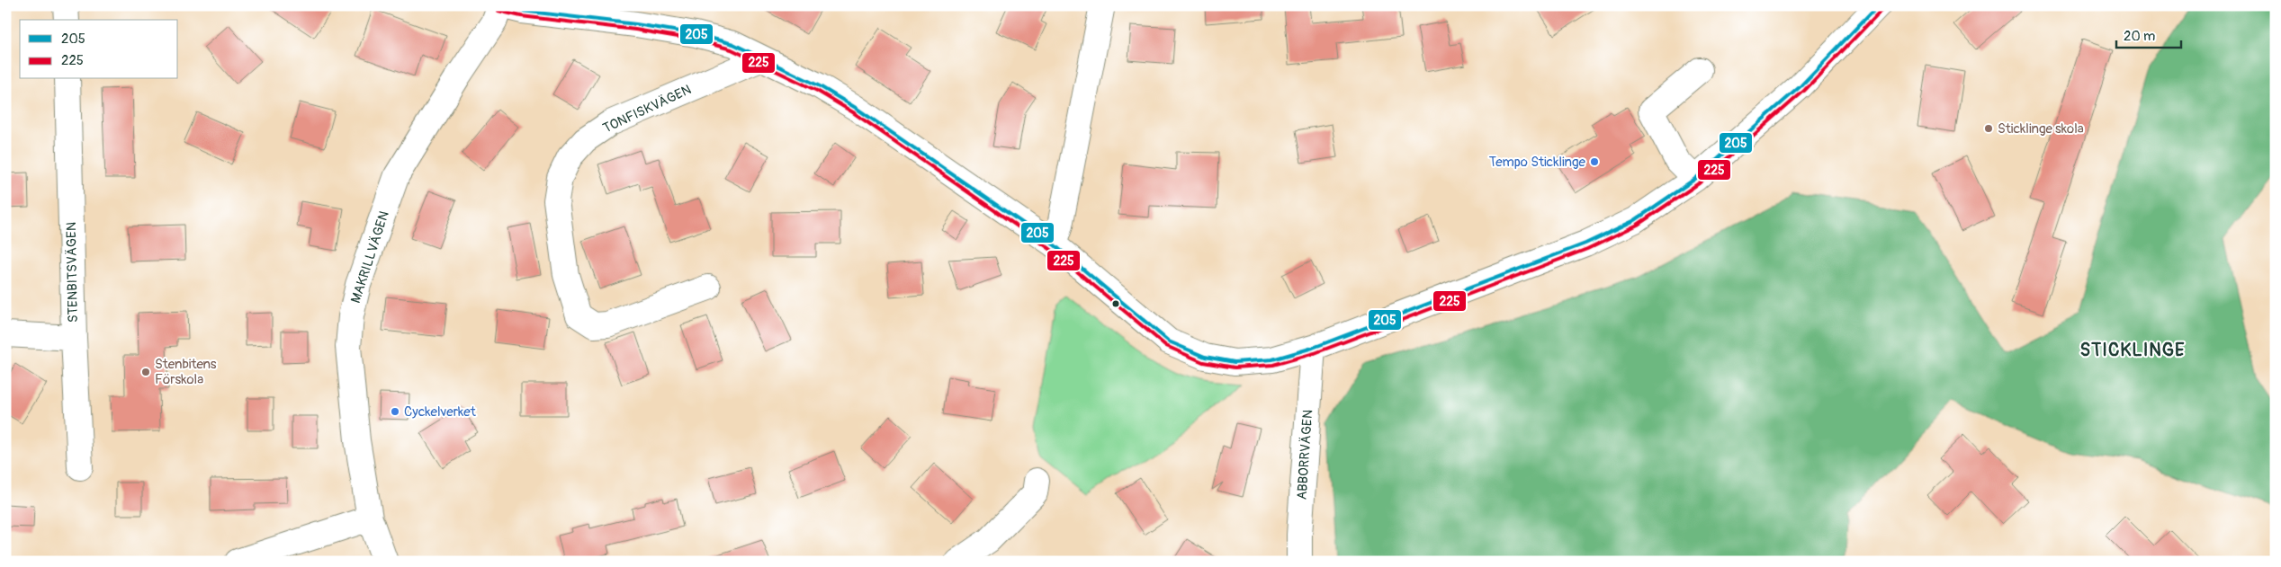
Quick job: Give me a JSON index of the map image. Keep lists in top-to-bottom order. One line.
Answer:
{"streets":{"street":["TONFISKVÄGEN","MAKRILLVÄGEN","STENBITSVÄGEN","ABBORRVÄGEN"]},"districts":["STICKLINGE"],"places":["Sticklinge skola","Tempo Sticklinge","Stenbitens Förskola","Cyckelverket"],"lines":["transit line 205","transit line 225"],"legend":["205","225"],"scale_bar":"20 m"}
